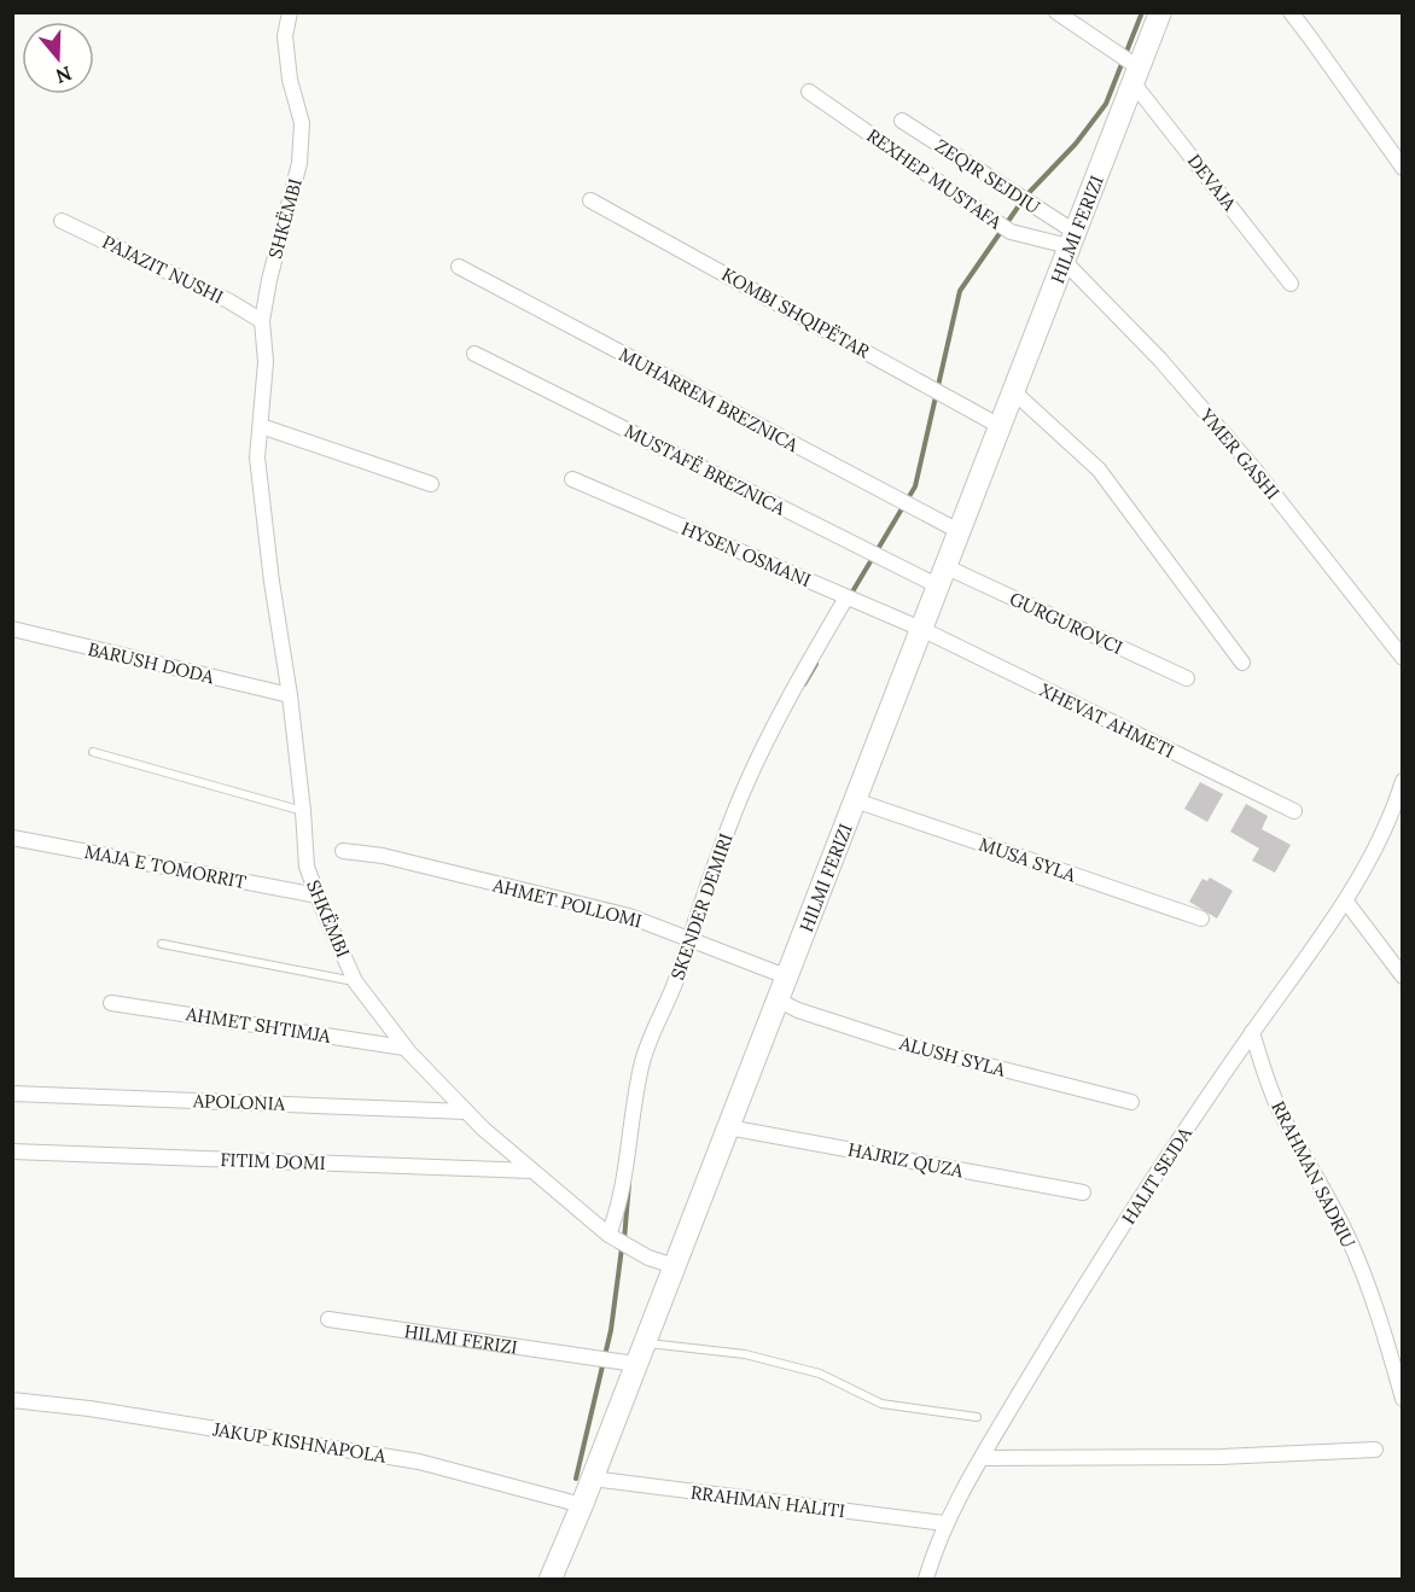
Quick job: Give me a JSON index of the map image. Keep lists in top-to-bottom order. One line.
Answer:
{"streets":{"street":["ZEQIR SEJDIU","REXHEP MUSTAFA","DEVAJA","SHKËMBI","HILMI FERIZI","PAJAZIT NUSHI","KOMBI SHQIPËTAR","MUHARREM BREZNICA","YMER GASHI","MUSTAFË BREZNICA","HYSEN OSMANI","GURGUROVCI","BARUSH DODA","XHEVAT AHMETI","MUSA SYLA","MAJA E TOMORRIT","AHMET POLLOMI","SKENDER DEMIRI","AHMET SHTIMJA","ALUSH SYLA","APOLONIA","HAJRIZ QUZA","FITIM DOMI","RRAHMAN SADRIU","HALIT SEJDA","JAKUP KISHNAPOLA","RRAHMAN HALITI"]},"crossings":[["ZEQIR SEJDIU","REXHEP MUSTAFA"],["ZEQIR SEJDIU","HILMI FERIZI"],["ZEQIR SEJDIU","YMER GASHI"],["REXHEP MUSTAFA","HILMI FERIZI"],["REXHEP MUSTAFA","YMER GASHI"],["DEVAJA","HILMI FERIZI"],["SHKËMBI","HILMI FERIZI"],["SHKËMBI","PAJAZIT NUSHI"],["SHKËMBI","BARUSH DODA"],["SHKËMBI","MAJA E TOMORRIT"],["SHKËMBI","SKENDER DEMIRI"],["SHKËMBI","AHMET SHTIMJA"],["SHKËMBI","APOLONIA"],["SHKËMBI","FITIM DOMI"],["HILMI FERIZI","KOMBI SHQIPËTAR"],["HILMI FERIZI","MUHARREM BREZNICA"],["HILMI FERIZI","YMER GASHI"],["HILMI FERIZI","MUSTAFË BREZNICA"],["HILMI FERIZI","HYSEN OSMANI"],["HILMI FERIZI","GURGUROVCI"],["HILMI FERIZI","XHEVAT AHMETI"],["HILMI FERIZI","MUSA SYLA"],["HILMI FERIZI","AHMET POLLOMI"],["HILMI FERIZI","ALUSH SYLA"],["HILMI FERIZI","HAJRIZ QUZA"],["HILMI FERIZI","JAKUP KISHNAPOLA"],["HILMI FERIZI","RRAHMAN HALITI"],["MUSTAFË BREZNICA","GURGUROVCI"],["HYSEN OSMANI","XHEVAT AHMETI"],["HYSEN OSMANI","SKENDER DEMIRI"],["AHMET POLLOMI","SKENDER DEMIRI"],["RRAHMAN SADRIU","HALIT SEJDA"],["HALIT SEJDA","RRAHMAN HALITI"]],"north":"bottom"}
